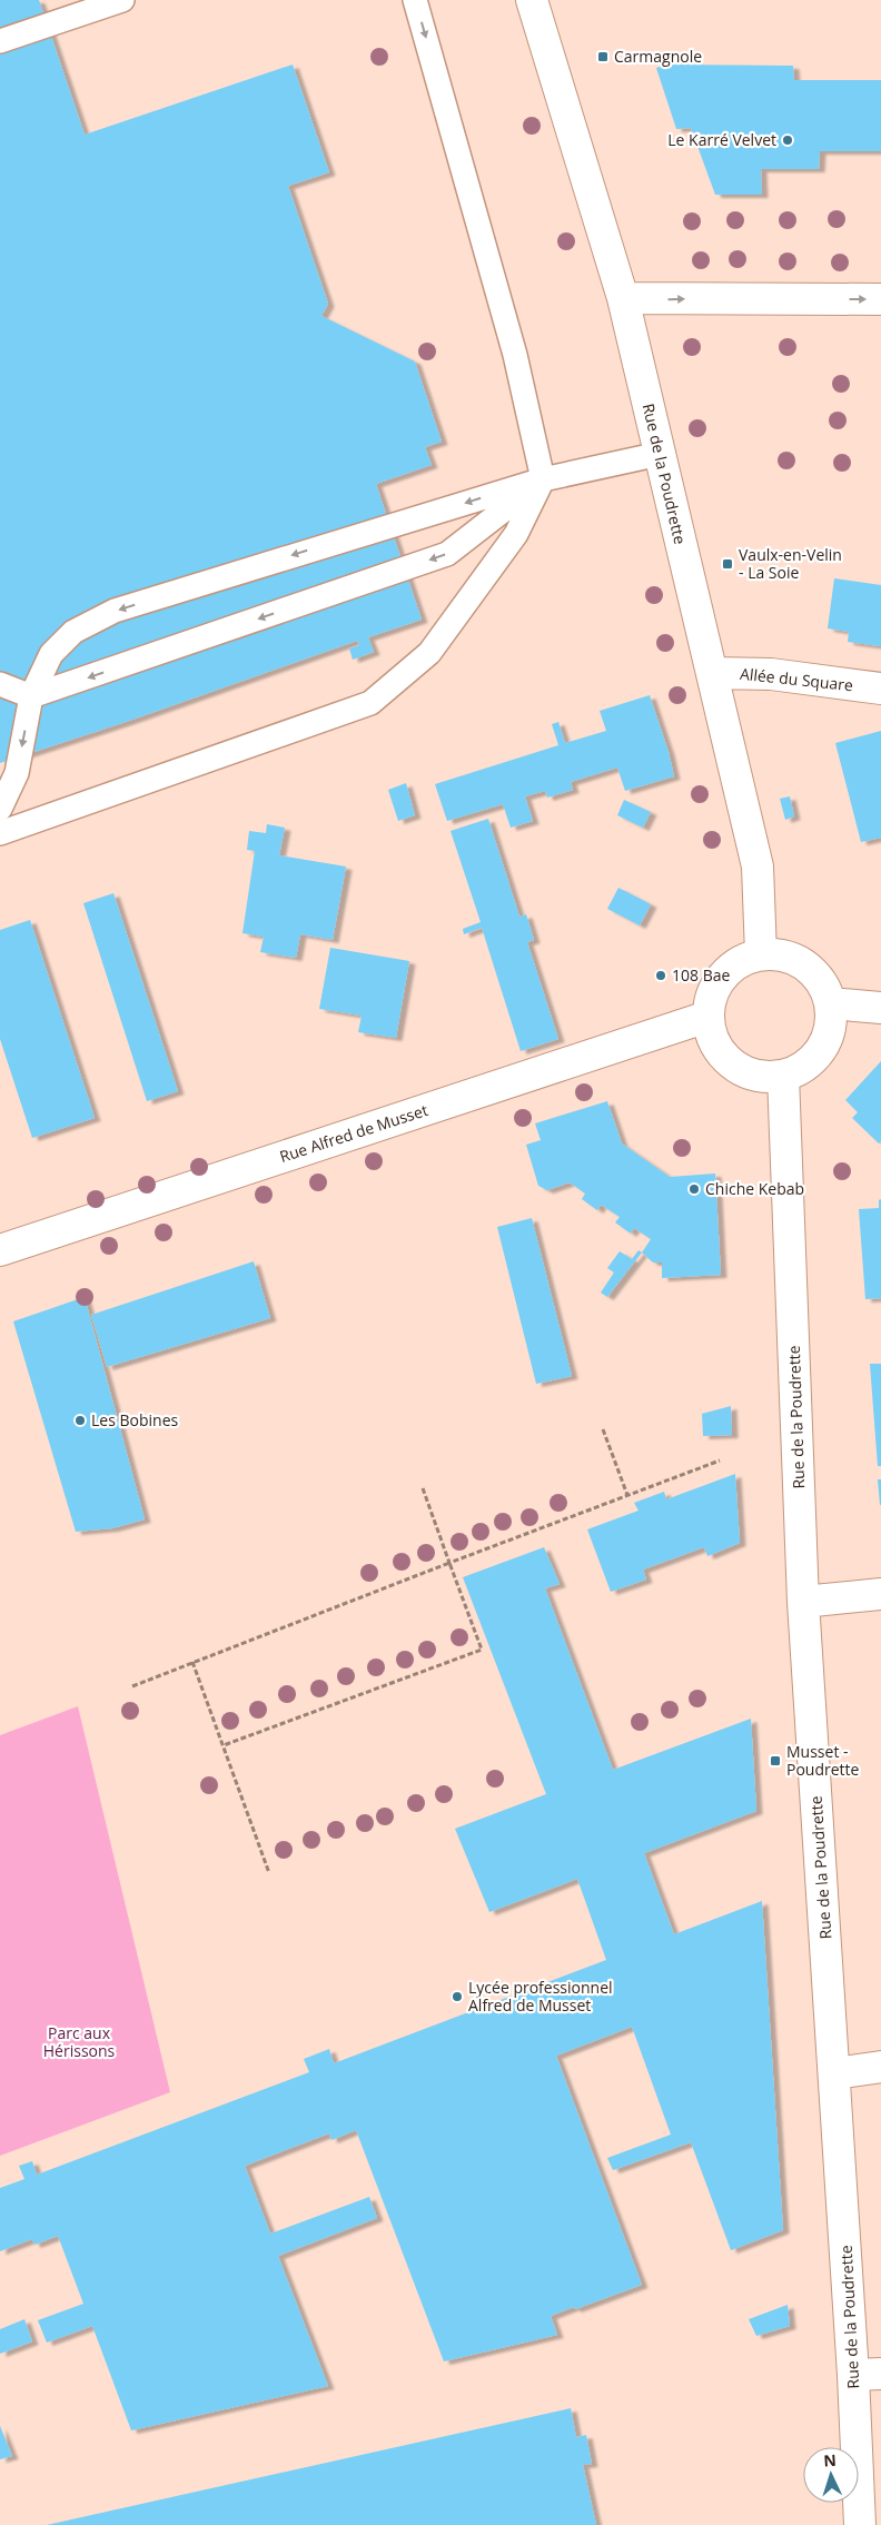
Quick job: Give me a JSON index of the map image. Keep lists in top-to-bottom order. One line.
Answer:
{"streets":{"street":["Rue de la Poudrette","Allée du Square","Rue Alfred de Musset"]},"crossings":[["Rue de la Poudrette","Allée du Square"],["Rue de la Poudrette","Rue Alfred de Musset"]],"parks":["Parc aux Hérissons"],"places":{"transit":["Carmagnole","Vaulx-en-Velin - La Soie","Musset - Poudrette"],"other":["Le Karré Velvet","108 Bae","Chiche Kebab","Les Bobines","Lycée professionnel Alfred de Musset"]},"north":"top"}
